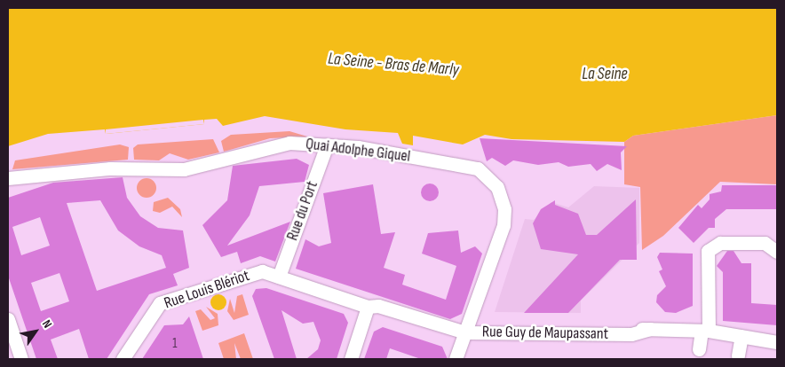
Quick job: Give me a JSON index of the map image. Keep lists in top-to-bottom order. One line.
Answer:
{"streets":{"street":["Quai Adolphe Giquel","Rue du Port","Rue Louis Blériot","Rue Guy de Maupassant"]},"crossings":[["Quai Adolphe Giquel","Rue du Port"],["Quai Adolphe Giquel","Rue Louis Blériot"],["Quai Adolphe Giquel","Rue Guy de Maupassant"],["Rue du Port","Rue Louis Blériot"],["Rue Louis Blériot","Rue Guy de Maupassant"]],"water":["La Seine - Bras de Marly","La Seine"],"house_numbers":["1"],"north":"top right"}
